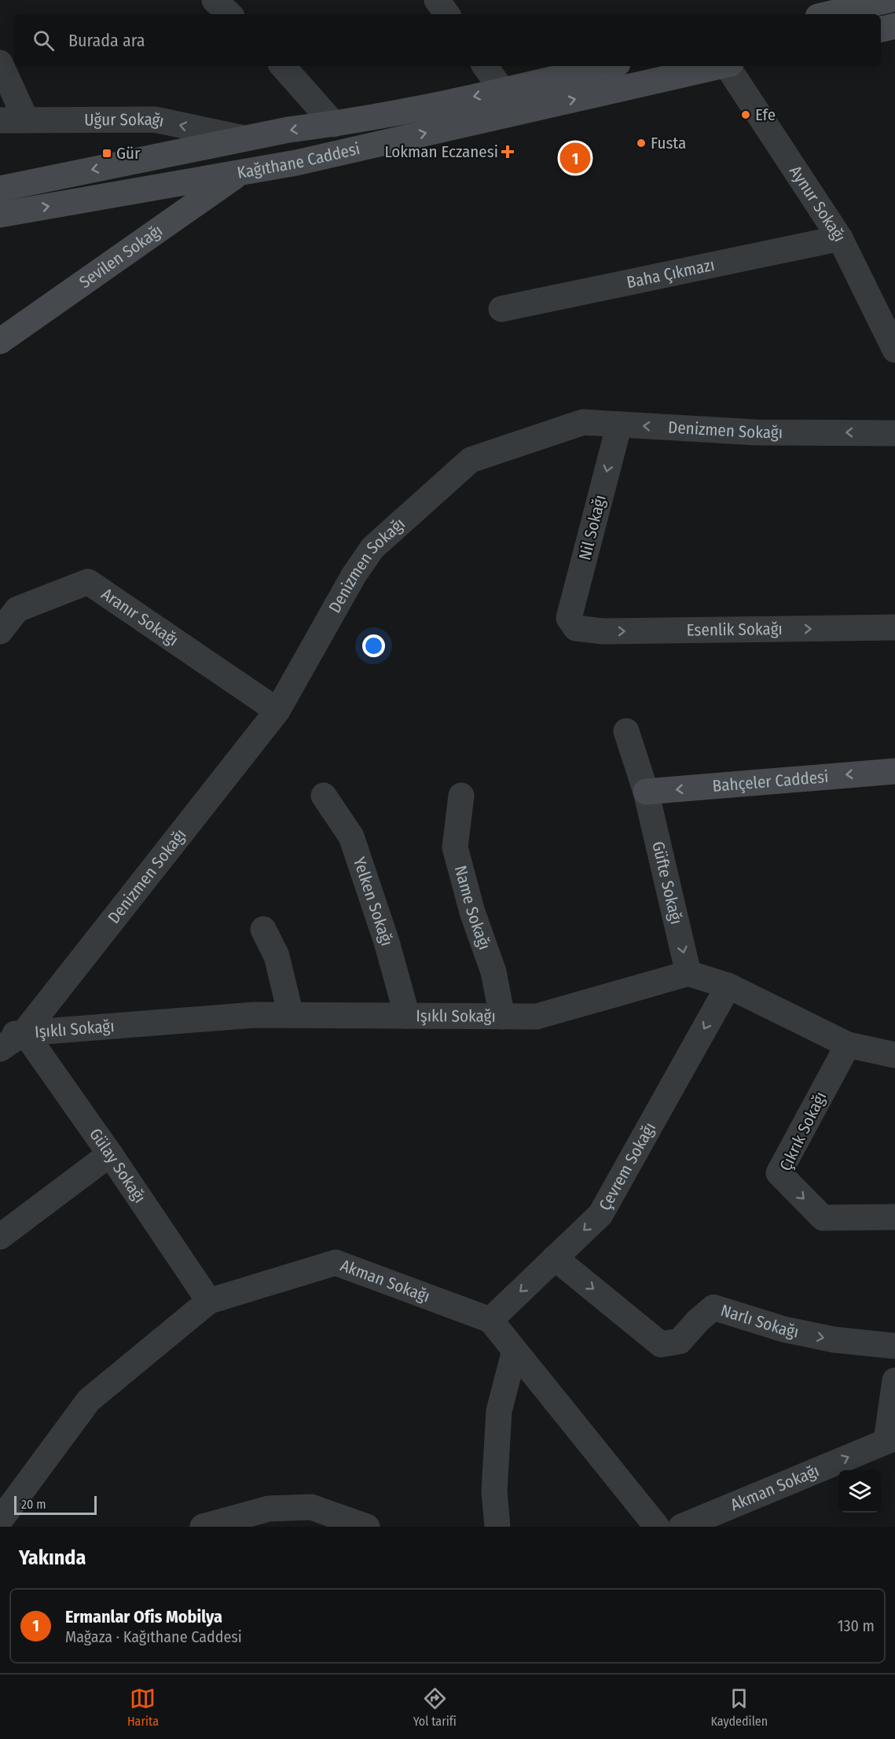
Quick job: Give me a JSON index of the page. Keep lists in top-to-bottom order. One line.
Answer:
{"streets":{"main road":["Kağıthane Caddesi","Sevilen Sokağı","Bahçeler Caddesi"],"street":["Uğur Sokağı","Aynur Sokağı","Baha Çıkmazı","Denizmen Sokağı","Nil Sokağı","Aranır Sokağı","Esenlik Sokağı","Güfte Sokağı","Yelken Sokağı","Name Sokağı","Işıklı Sokağı","Çıkrık Sokağı","Gülay Sokağı","Çevrem Sokağı","Akman Sokağı","Narlı Sokağı"]},"crossings":[["Uğur Sokağı","Kağıthane Caddesi"],["Kağıthane Caddesi","Sevilen Sokağı"],["Aynur Sokağı","Baha Çıkmazı"],["Denizmen Sokağı","Nil Sokağı"],["Denizmen Sokağı","Aranır Sokağı"],["Denizmen Sokağı","Işıklı Sokağı"],["Denizmen Sokağı","Gülay Sokağı"],["Nil Sokağı","Esenlik Sokağı"],["Bahçeler Caddesi","Güfte Sokağı"],["Güfte Sokağı","Işıklı Sokağı"],["Yelken Sokağı","Işıklı Sokağı"],["Name Sokağı","Işıklı Sokağı"],["Işıklı Sokağı","Gülay Sokağı"],["Gülay Sokağı","Akman Sokağı"],["Çevrem Sokağı","Akman Sokağı"],["Çevrem Sokağı","Narlı Sokağı"]],"one_way":["Uğur Sokağı","Nil Sokağı","Esenlik Sokağı","Bahçeler Caddesi","Güfte Sokağı","Çevrem Sokağı","Narlı Sokağı"],"places":{"other":["Efe","Fusta"],"health":["Lokman Eczanesi"],"transit":["Gür"]},"scale_bar":"20 m","page":{"search":"Burada ara","pins":"1","scale":"20 m","heading":"Yakında","list":[{"mark":"1","name":"Ermanlar Ofis Mobilya","note":"Mağaza · Kağıthane Caddesi","value":"130 m"}],"nav":["Harita","Yol tarifi","Kaydedilen"]}}
